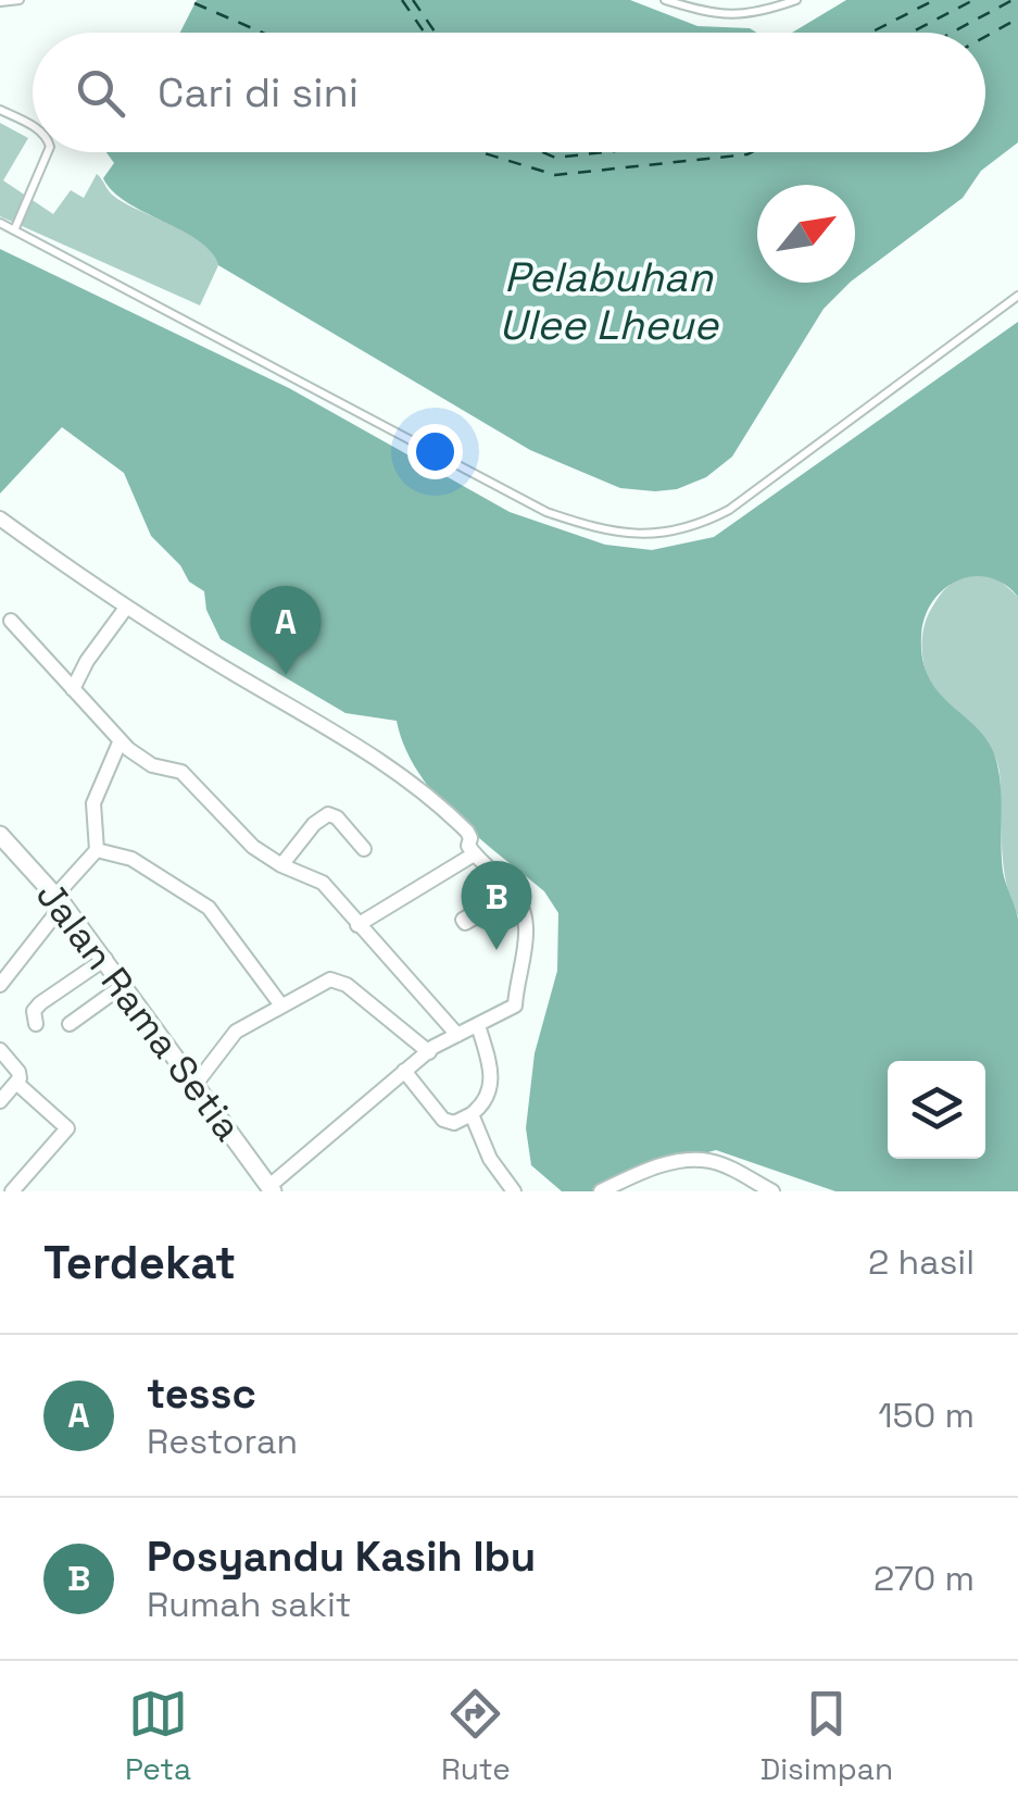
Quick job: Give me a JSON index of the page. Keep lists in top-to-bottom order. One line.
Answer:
{"streets":{"street":["Jalan Rama Setia"]},"water":["Pelabuhan Ulee Lheue"],"north":"top right","page":{"search":"Cari di sini","pins":["A","B"],"heading":["Terdekat","2 hasil"],"list":[{"mark":"A","name":"tessc","note":"Restoran","value":"150 m"},{"mark":"B","name":"Posyandu Kasih Ibu","note":"Rumah sakit","value":"270 m"}],"nav":["Peta","Rute","Disimpan"]}}
